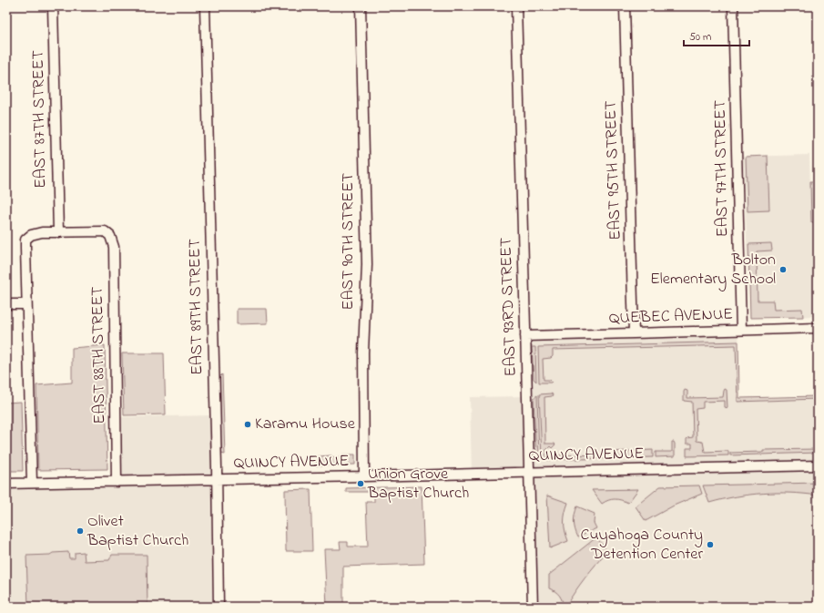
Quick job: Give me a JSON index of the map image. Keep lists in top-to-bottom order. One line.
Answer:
{"streets":{"street":["EAST 87TH STREET","EAST 97TH STREET","EAST 95TH STREET","EAST 90TH STREET","EAST 89TH STREET","EAST 93RD STREET","QUEBEC AVENUE","EAST 88TH STREET","QUINCY AVENUE"]},"crossings":[["EAST 87TH STREET","EAST 88TH STREET"],["EAST 97TH STREET","QUEBEC AVENUE"],["EAST 95TH STREET","QUEBEC AVENUE"],["EAST 90TH STREET","QUINCY AVENUE"],["EAST 89TH STREET","QUINCY AVENUE"],["EAST 93RD STREET","QUEBEC AVENUE"],["EAST 93RD STREET","QUINCY AVENUE"],["EAST 88TH STREET","QUINCY AVENUE"]],"places":["Bolton Elementary School","Karamu House","Union Grove Baptist Church","Olivet Baptist Church","Cuyahoga County Detention Center"],"scale_bar":"50 m"}
